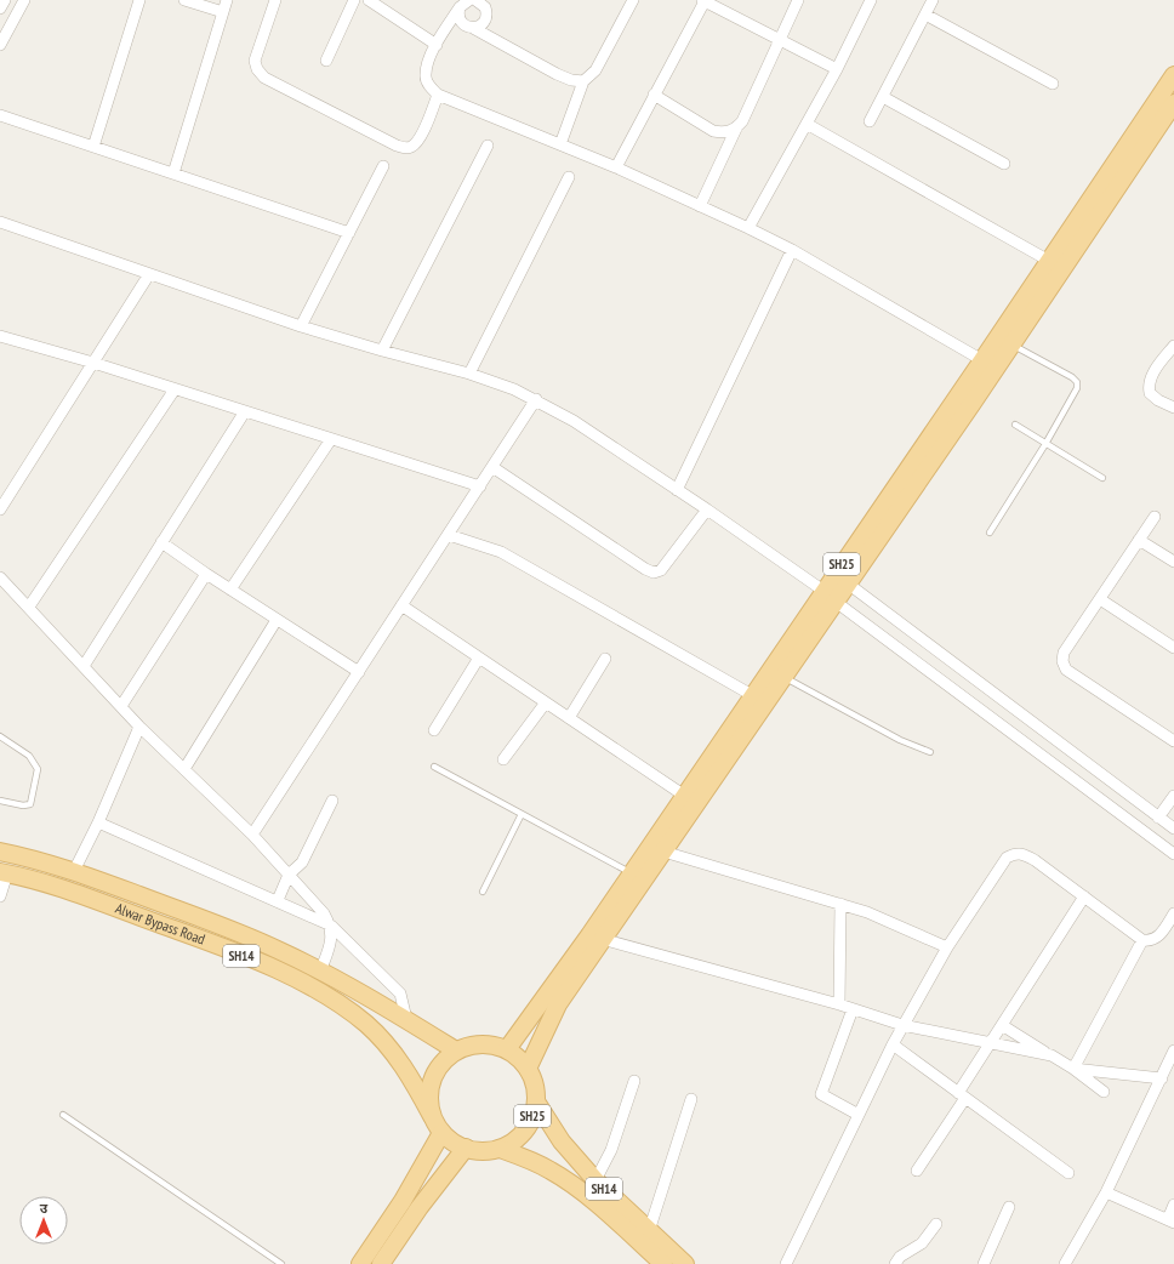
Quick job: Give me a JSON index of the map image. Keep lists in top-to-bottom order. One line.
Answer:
{"streets":{"main road":["SH25","Alwar Bypass Road","SH14"]},"crossings":[["SH25","Alwar Bypass Road"],["SH25","SH14"],["Alwar Bypass Road","SH14"]],"north":"top"}
